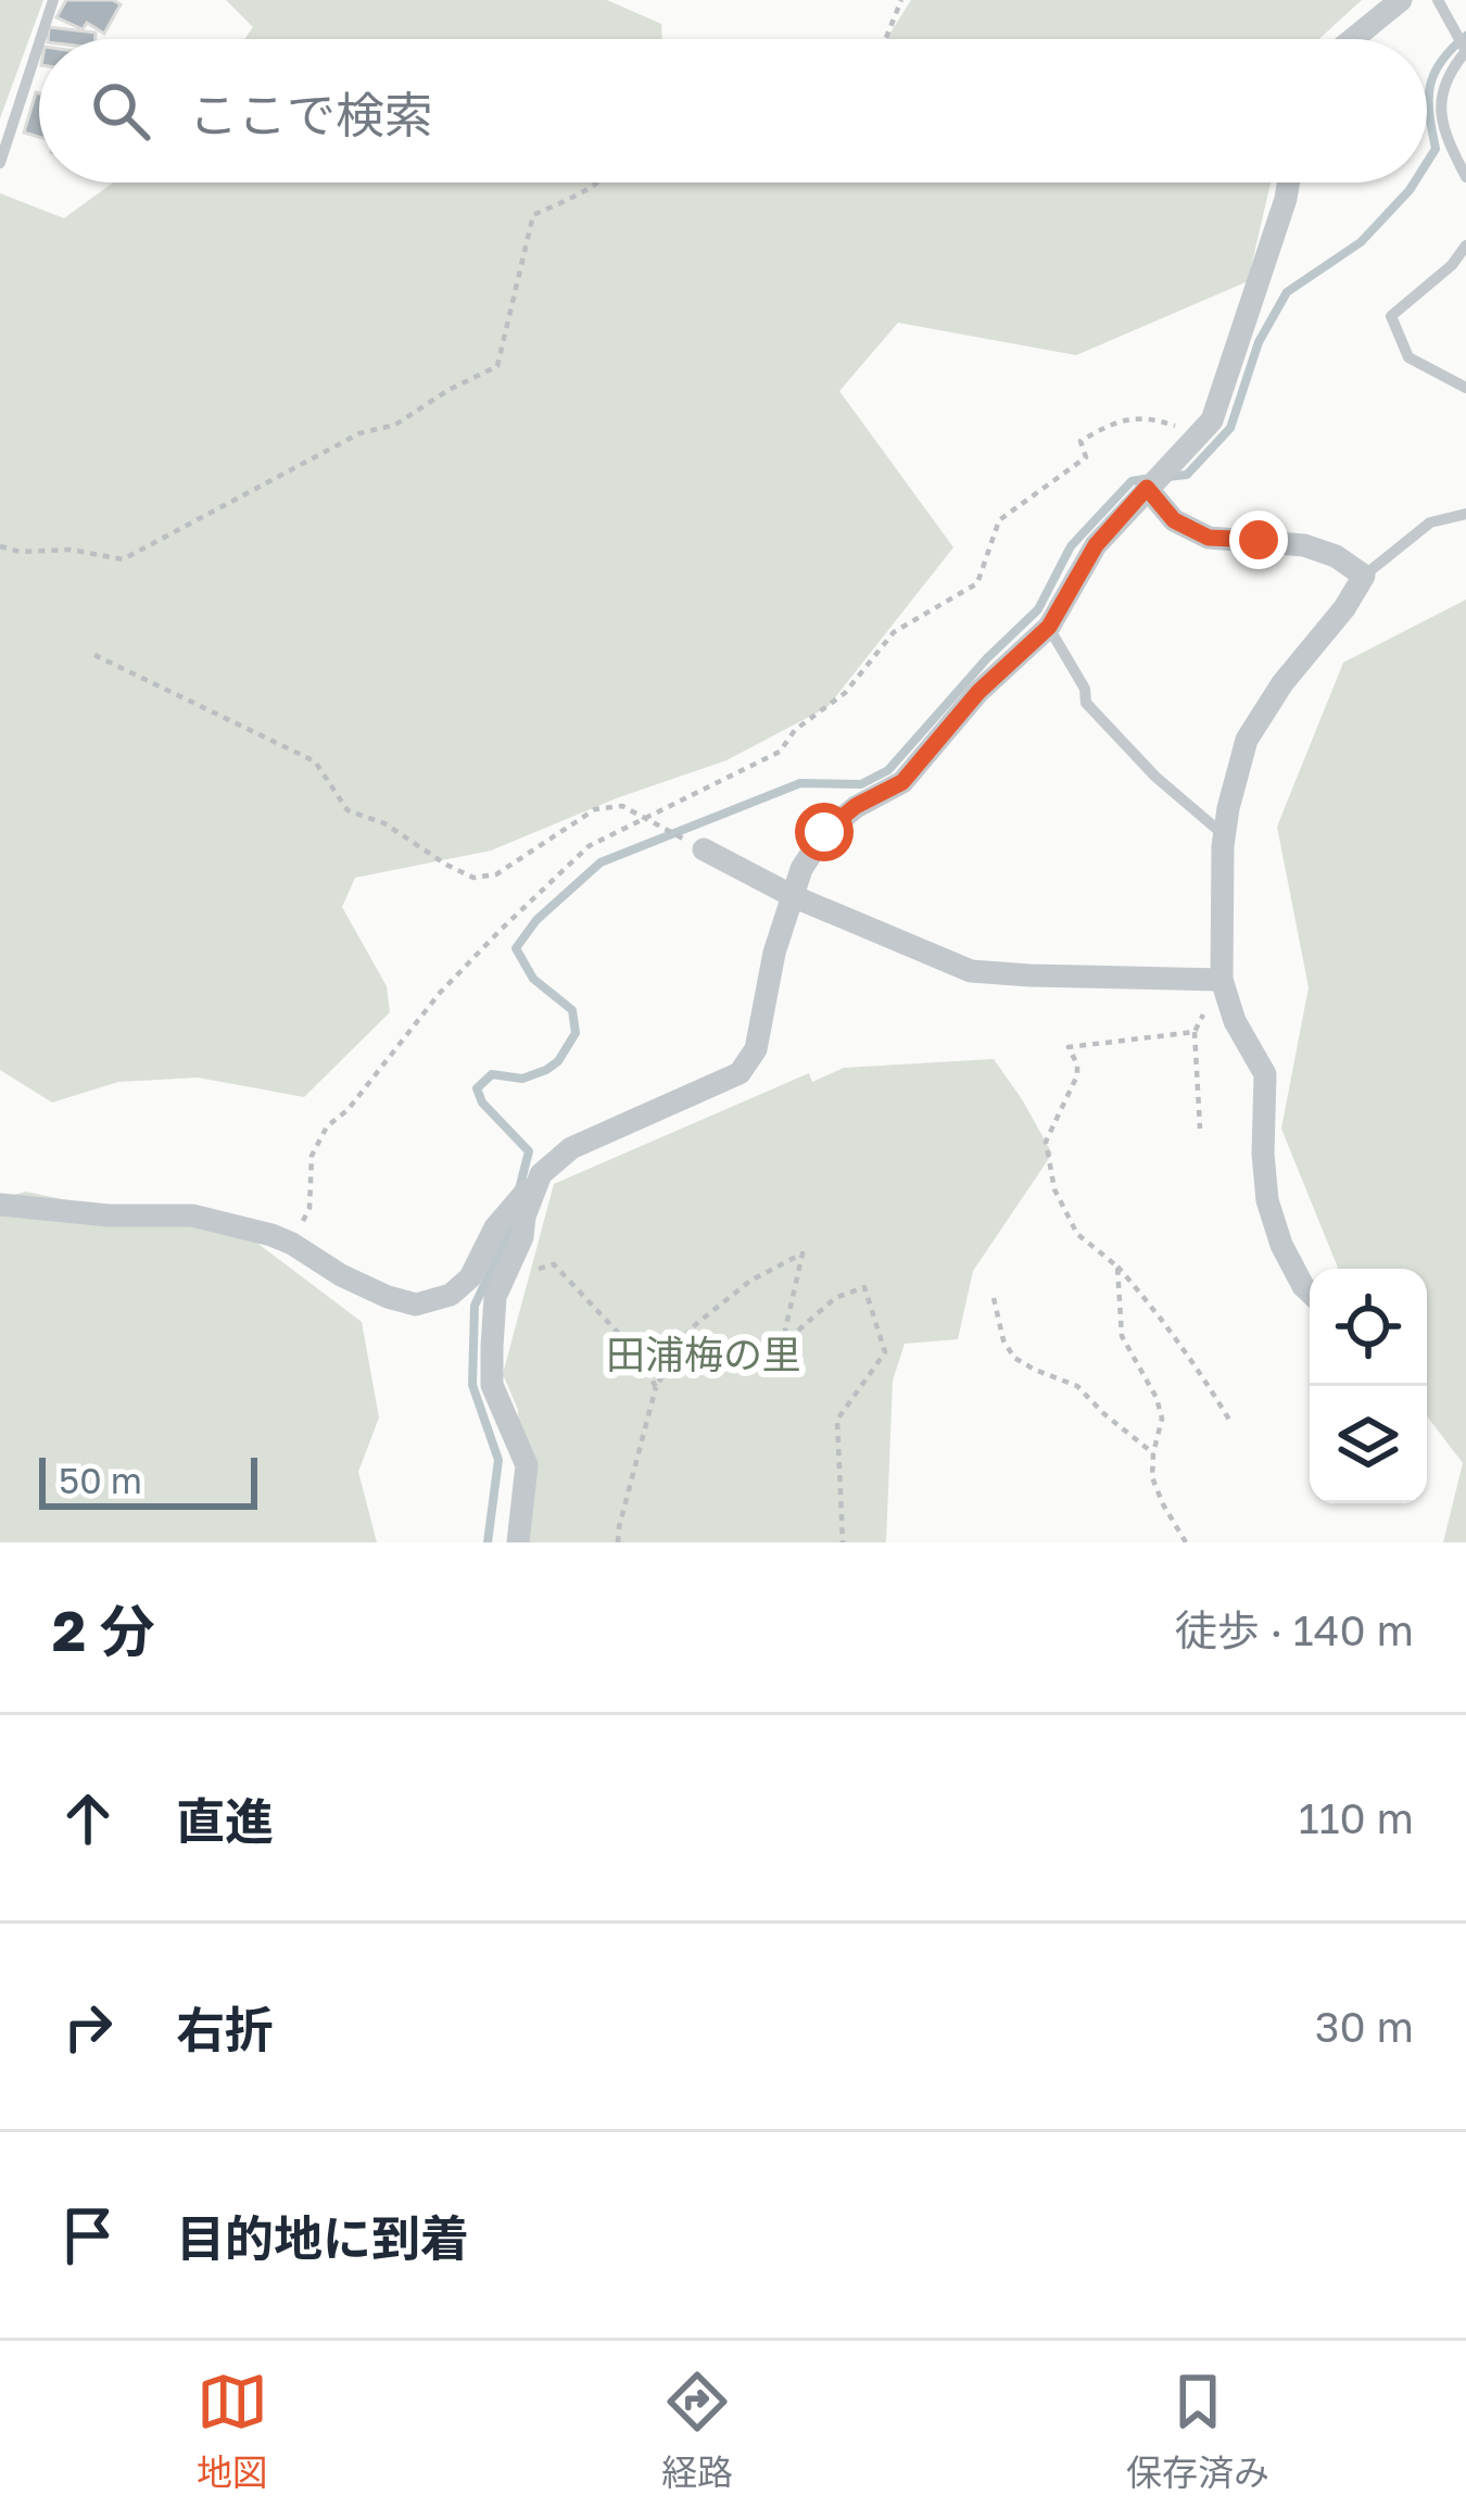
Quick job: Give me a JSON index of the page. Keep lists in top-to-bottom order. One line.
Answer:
{"parks":["田浦梅の里"],"scale_bar":"50 m","page":{"search":"ここで検索","scale":"50 m","heading":["2 分","徒歩 · 140 m"],"list":[["直進","110 m"],["右折","30 m"],"目的地に到着"],"nav":["地図","経路","保存済み"]}}
